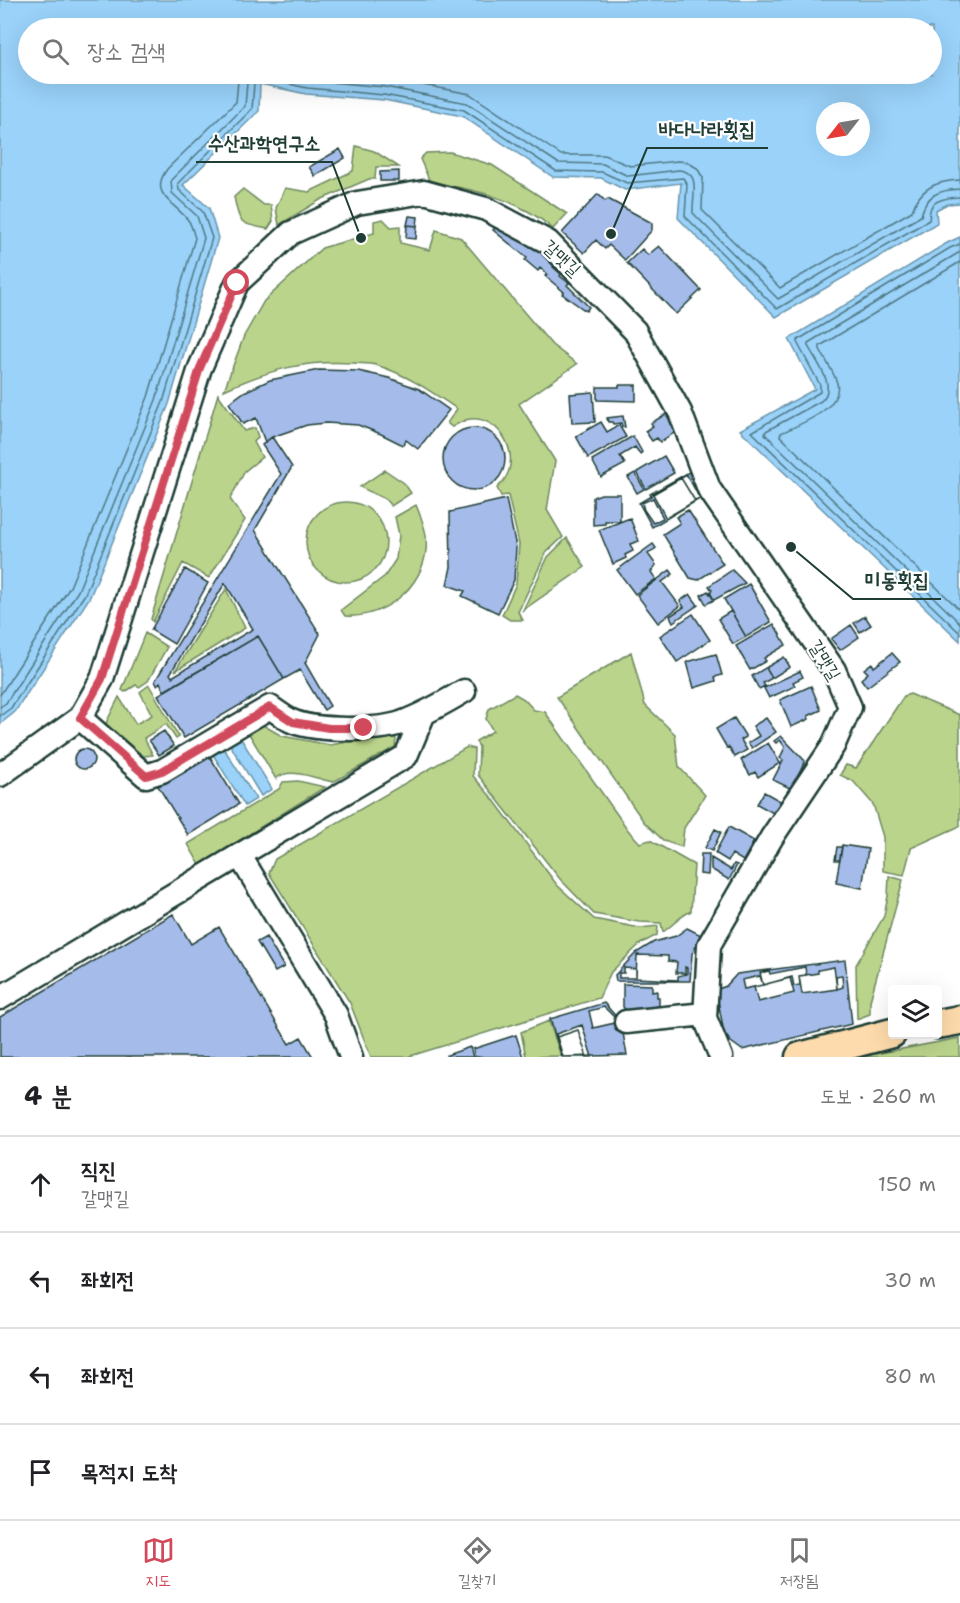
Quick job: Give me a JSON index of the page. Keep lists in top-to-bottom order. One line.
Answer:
{"streets":{"street":["갈맷길"]},"places":["바다나라횟집","수산과학연구소","미동횟집"],"north":"bottom left","page":{"search":"장소 검색","heading":["4 분","도보 · 260 m"],"list":[["직진","갈맷길","150 m"],["좌회전","30 m"],["좌회전","80 m"],"목적지 도착"],"nav":["지도","길찾기","저장됨"]}}
